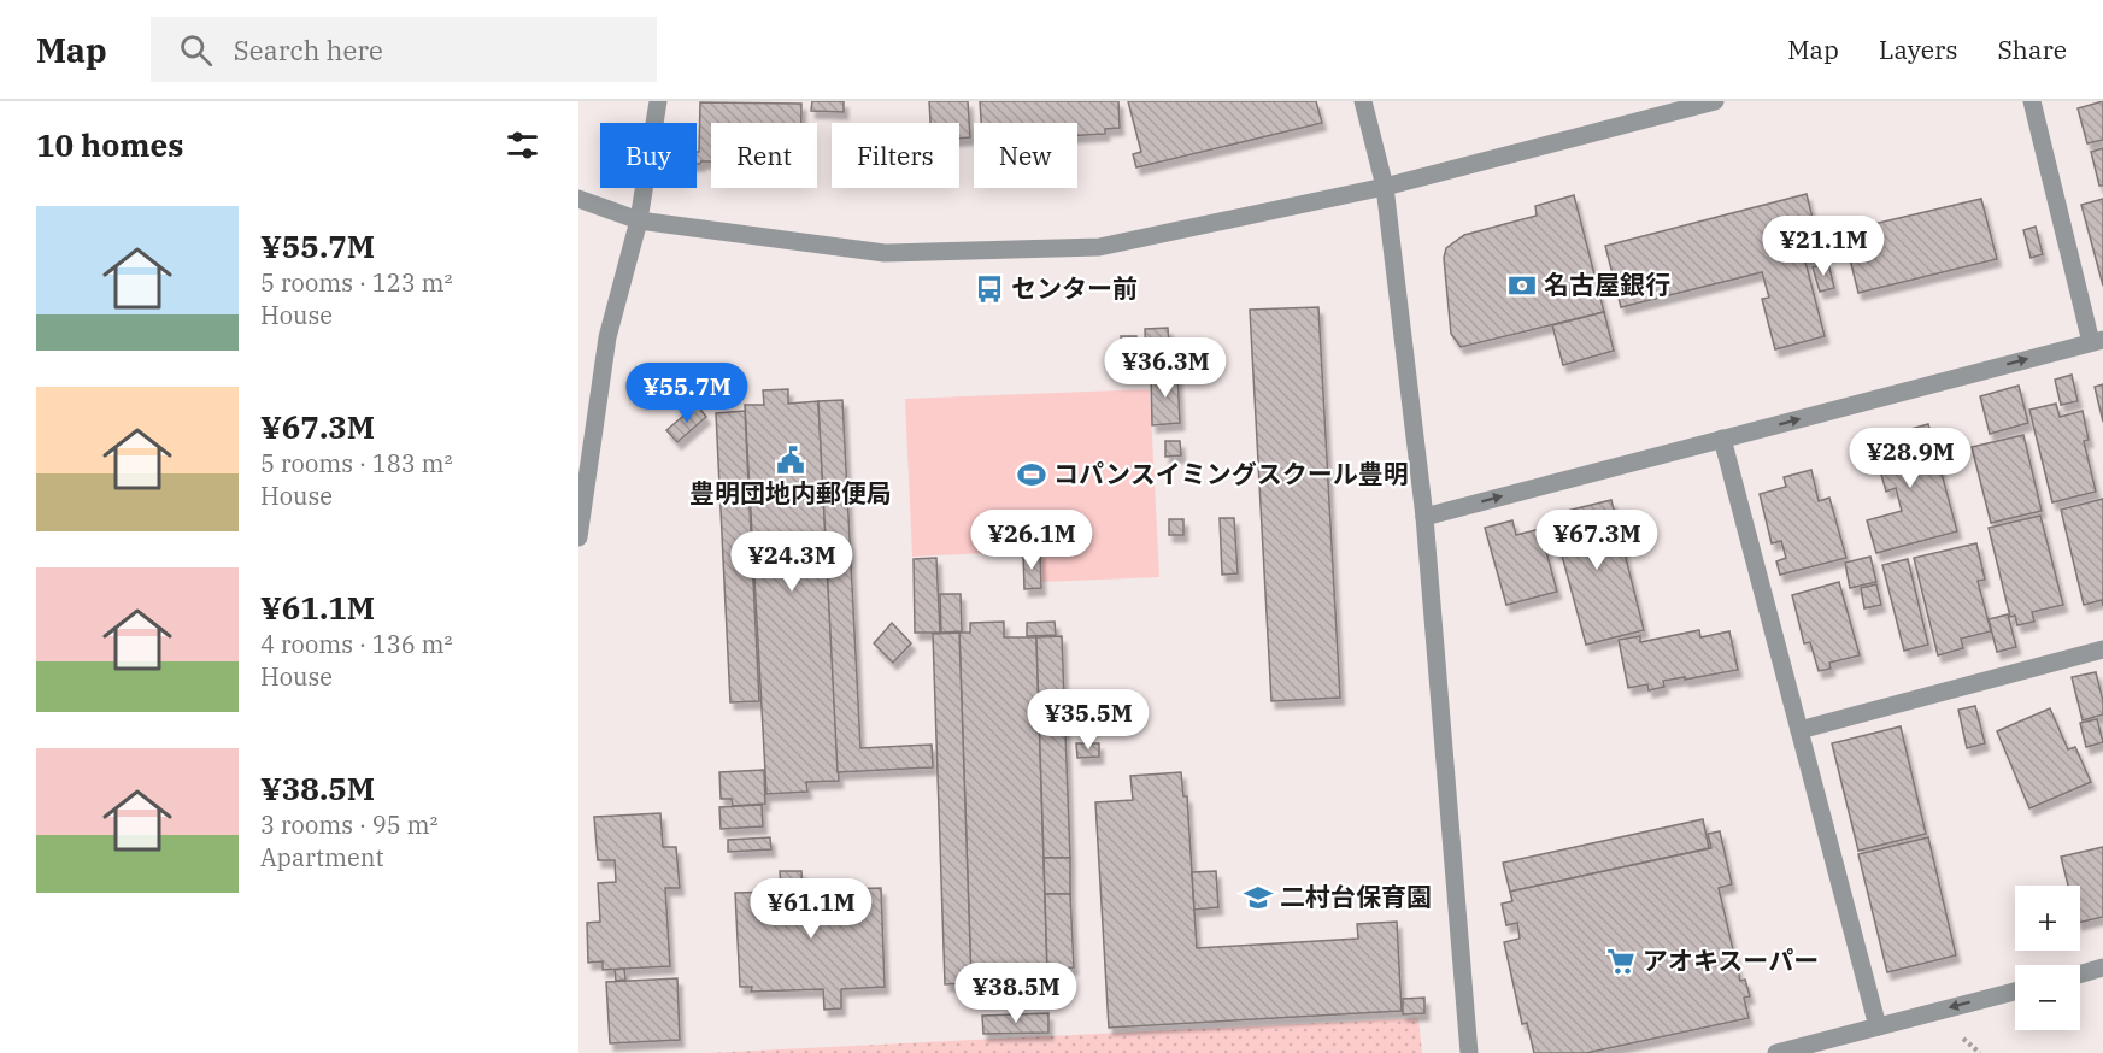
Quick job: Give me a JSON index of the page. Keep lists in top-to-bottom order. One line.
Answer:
{"places":{"bank":["名古屋銀行"],"bus stop":["センター前"],"public building":["豊明団地内郵便局"],"sports":["コパンスイミングスクール豊明"],"school or university":["二村台保育園"],"supermarket":["アオキスーパー"]},"page":{"header":"Map","search":"Search here","nav":["Map","Layers","Share"],"heading":"10 homes","chip":["Buy","Rent","Filters","New"],"list":[{"name":"¥55.7M","note":"5 rooms · 123 m² · House"},{"name":"¥67.3M","note":"5 rooms · 183 m² · House"},{"name":"¥61.1M","note":"4 rooms · 136 m² · House"},{"name":"¥38.5M","note":"3 rooms · 95 m² · Apartment"}],"price":["¥21.1M","¥36.3M","¥55.7M","¥28.9M","¥26.1M","¥67.3M","¥24.3M","¥35.5M","¥61.1M","¥38.5M"],"map_buttons":["+","−"]}}
